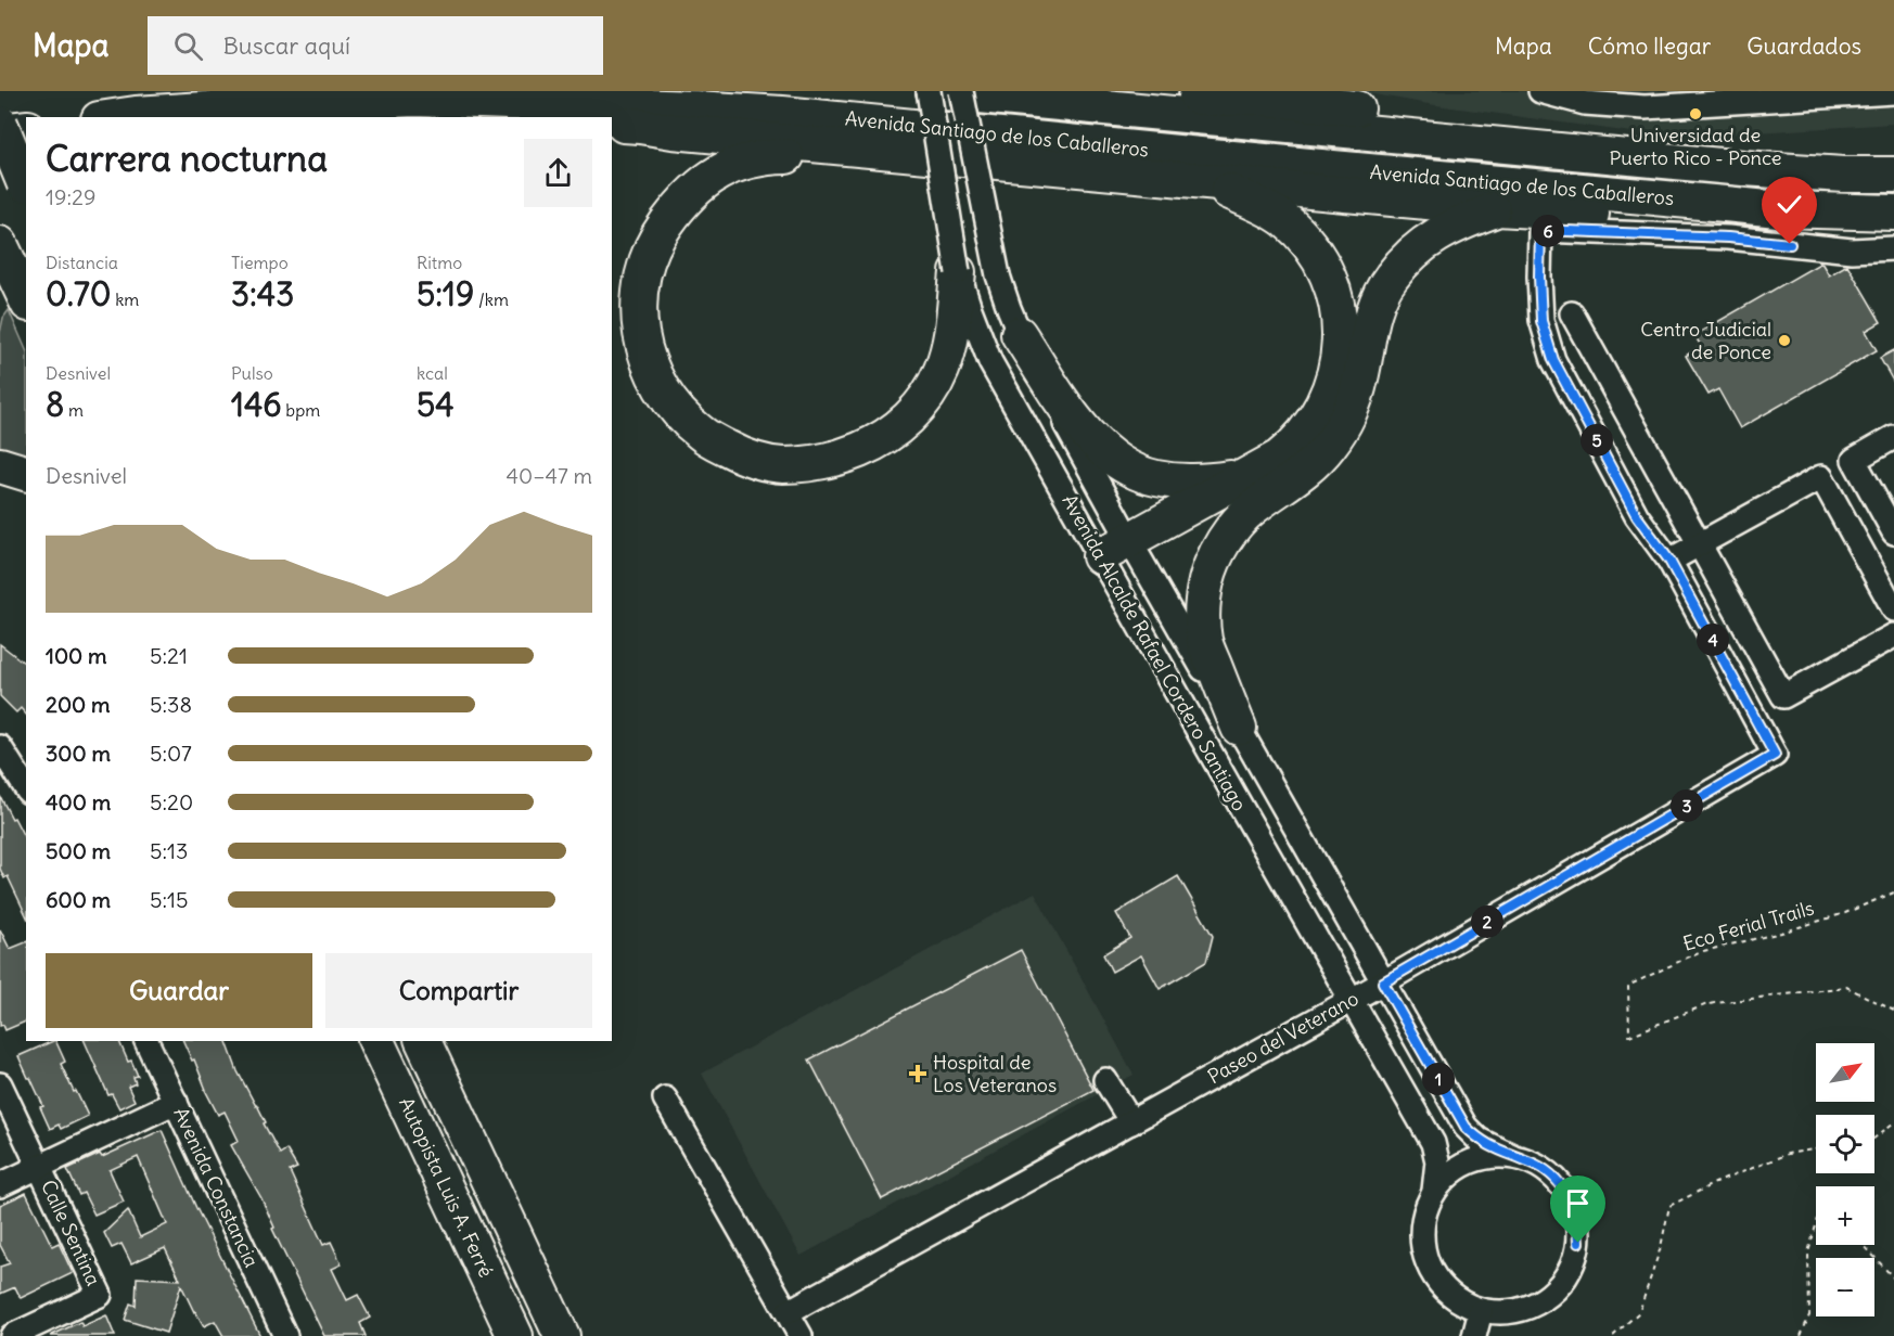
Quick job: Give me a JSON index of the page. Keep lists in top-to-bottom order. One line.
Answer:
{"streets":{"highway":["Avenida Santiago de los Caballeros","Autopista Luis A. Ferré"],"street":["Avenida Alcalde Rafael Cordero Santiago","Paseo del Veterano","Avenida Constancia","Calle Sentina"],"path":["Eco Ferial Trails"]},"crossings":[["Avenida Alcalde Rafael Cordero Santiago","Paseo del Veterano"]],"places":{"other":["Universidad de Puerto Rico - Ponce","Centro Judicial de Ponce"],"health":["Hospital de Los Veteranos"]},"north":"top right","page":{"header":"Mapa","search":"Buscar aquí","nav":["Mapa","Cómo llegar","Guardados"],"heading":["Carrera nocturna","19:29"],"pins":["6","5","4","3","2","1"],"stats":[["Distancia","0.70 km"],["Tiempo","3:43"],["Ritmo","5:19 /km"],["Desnivel","8 m"],["Pulso","146 bpm"],["kcal","54"]],"chart":["Desnivel","40–47 m"],"list":[{"name":"100 m","note":"5:21"},{"name":"200 m","note":"5:38"},{"name":"300 m","note":"5:07"},{"name":"400 m","note":"5:20"},{"name":"500 m","note":"5:13"},{"name":"600 m","note":"5:15"}],"buttons":["Guardar","Compartir"],"map_buttons":["+","−"]}}
